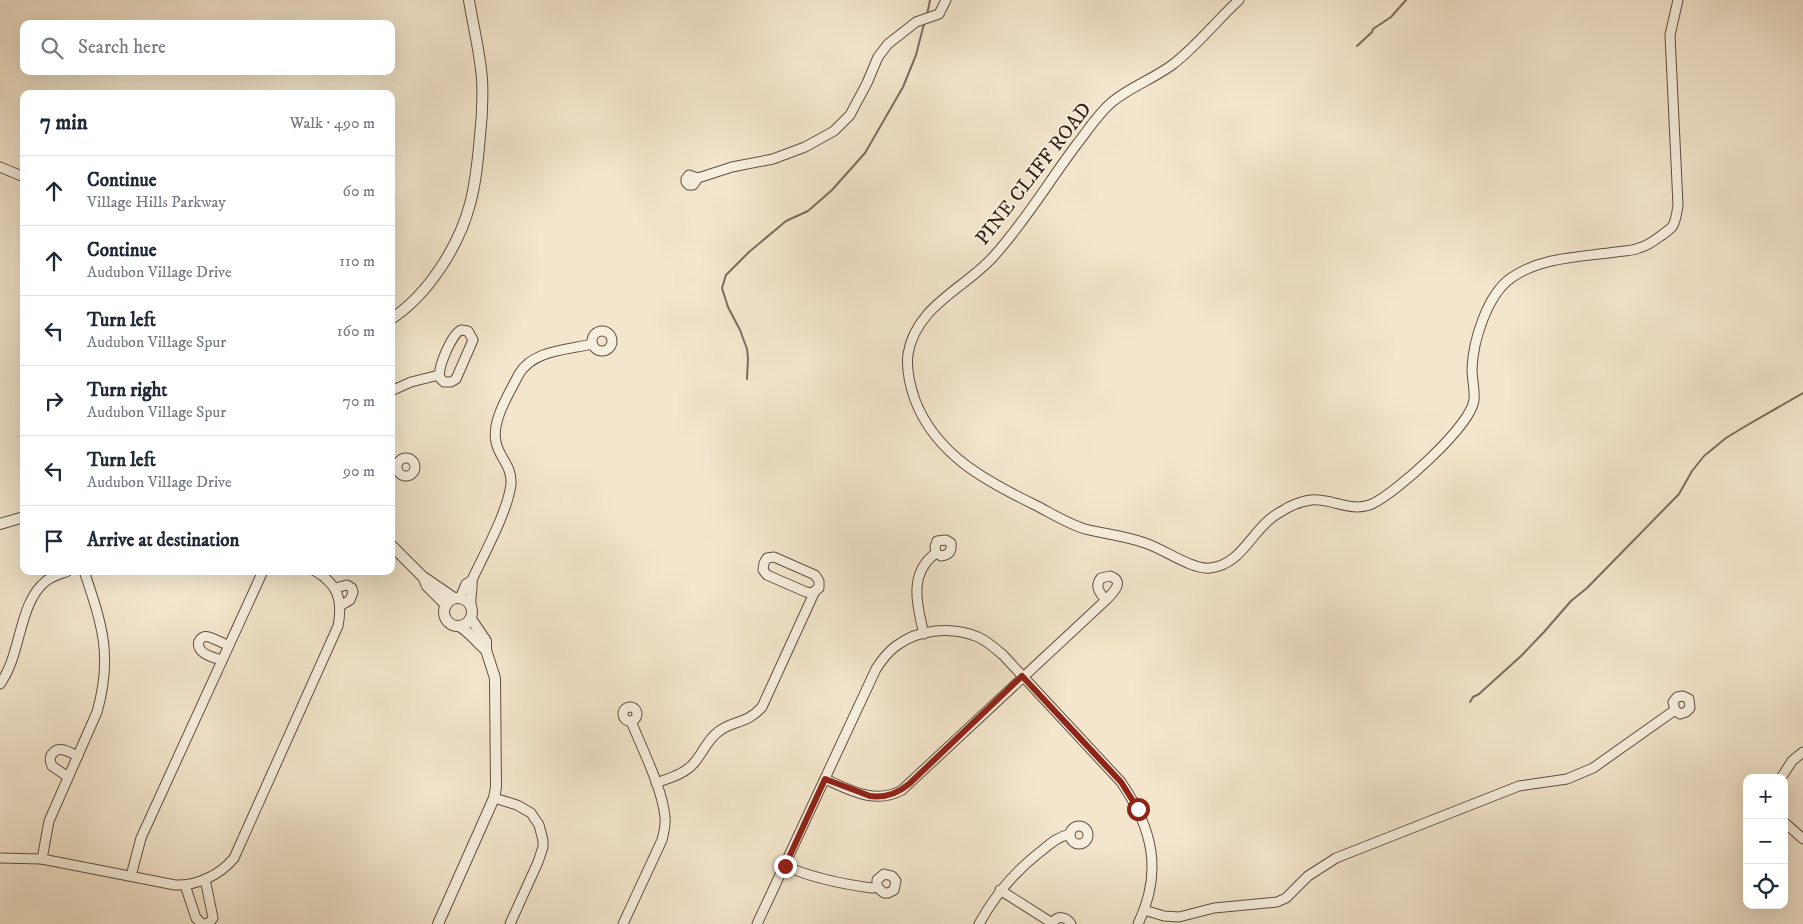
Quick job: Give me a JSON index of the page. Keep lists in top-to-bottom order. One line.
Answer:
{"streets":{"street":["PINE CLIFF ROAD"]},"page":{"search":"Search here","heading":["7 min","Walk · 490 m"],"list":[["Continue","Village Hills Parkway","60 m"],["Continue","Audubon Village Drive","110 m"],["Turn left","Audubon Village Spur","160 m"],["Turn right","Audubon Village Spur","70 m"],["Turn left","Audubon Village Drive","90 m"],"Arrive at destination"],"map_buttons":["+","−"]}}
